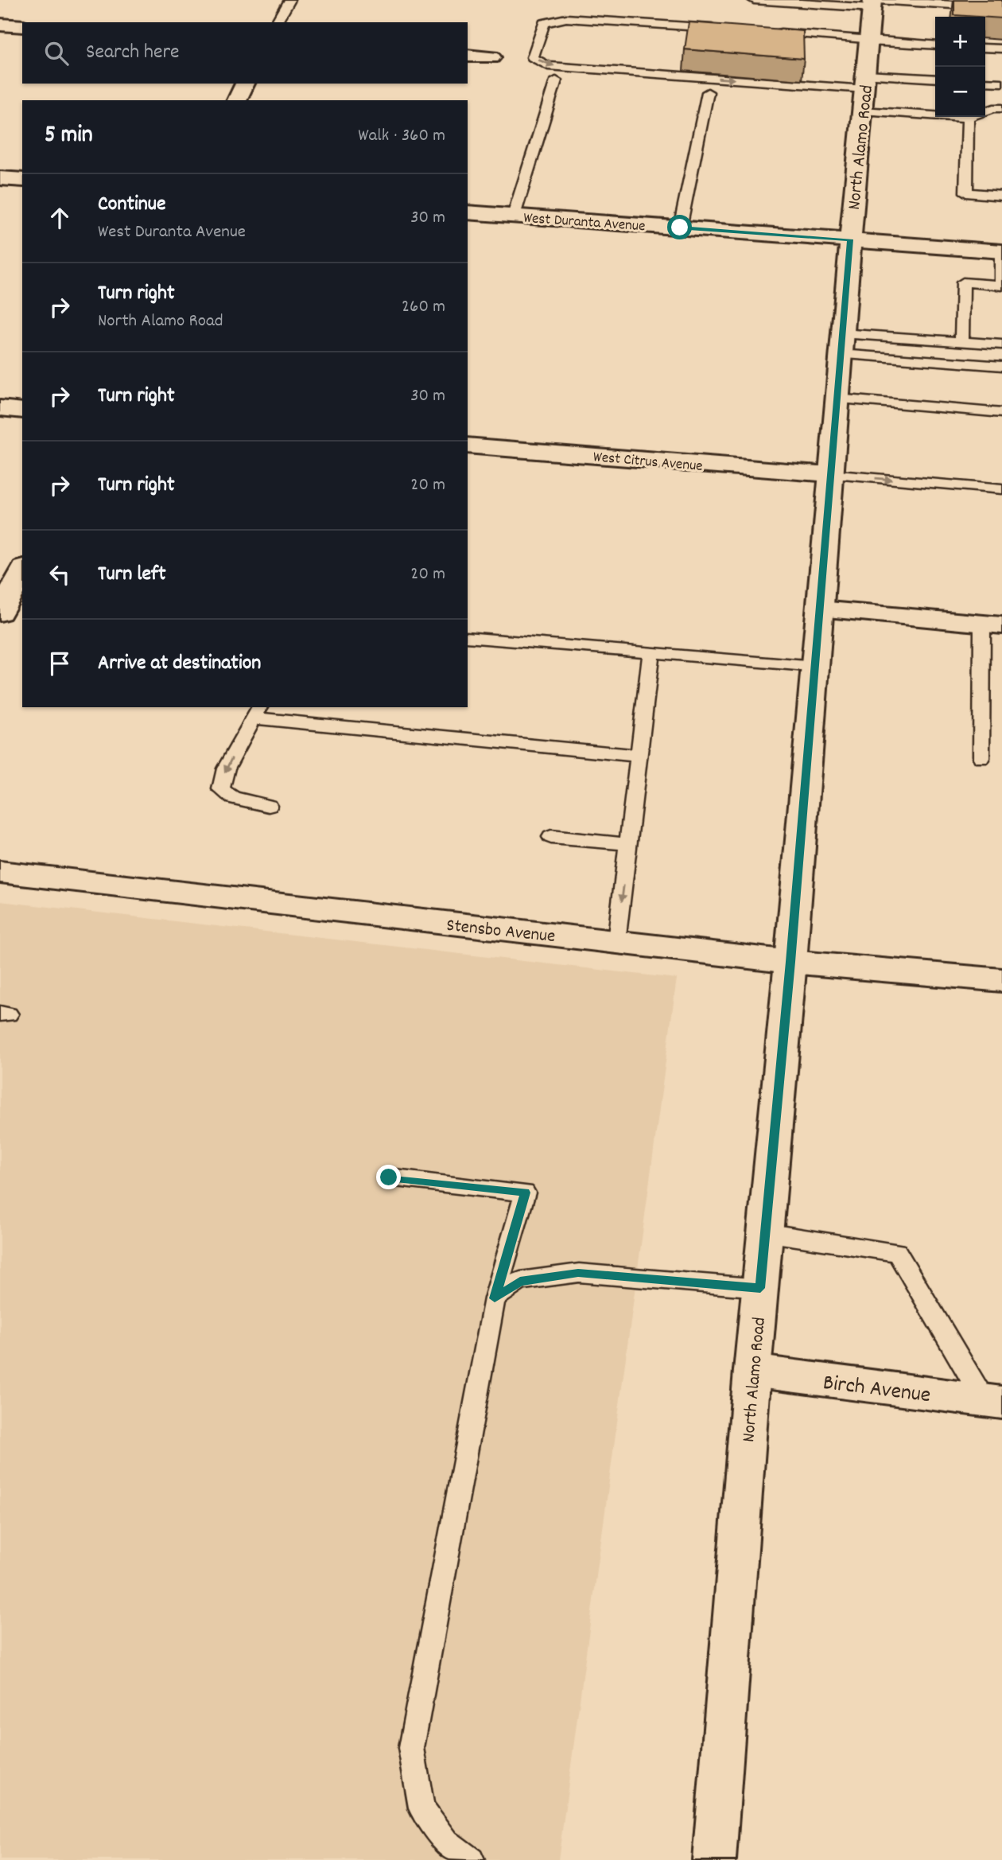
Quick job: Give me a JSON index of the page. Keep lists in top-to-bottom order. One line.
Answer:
{"streets":{"street":["North Alamo Road","West Duranta Avenue","West Citrus Avenue","Stensbo Avenue","Birch Avenue"]},"crossings":[["North Alamo Road","West Duranta Avenue"],["North Alamo Road","West Citrus Avenue"],["North Alamo Road","Stensbo Avenue"],["North Alamo Road","Birch Avenue"]],"page":{"map_buttons":["+","−"],"search":"Search here","heading":["5 min","Walk · 360 m"],"list":[["Continue","West Duranta Avenue","30 m"],["Turn right","North Alamo Road","260 m"],["Turn right","30 m"],["Turn right","20 m"],["Turn left","20 m"],"Arrive at destination"]}}
